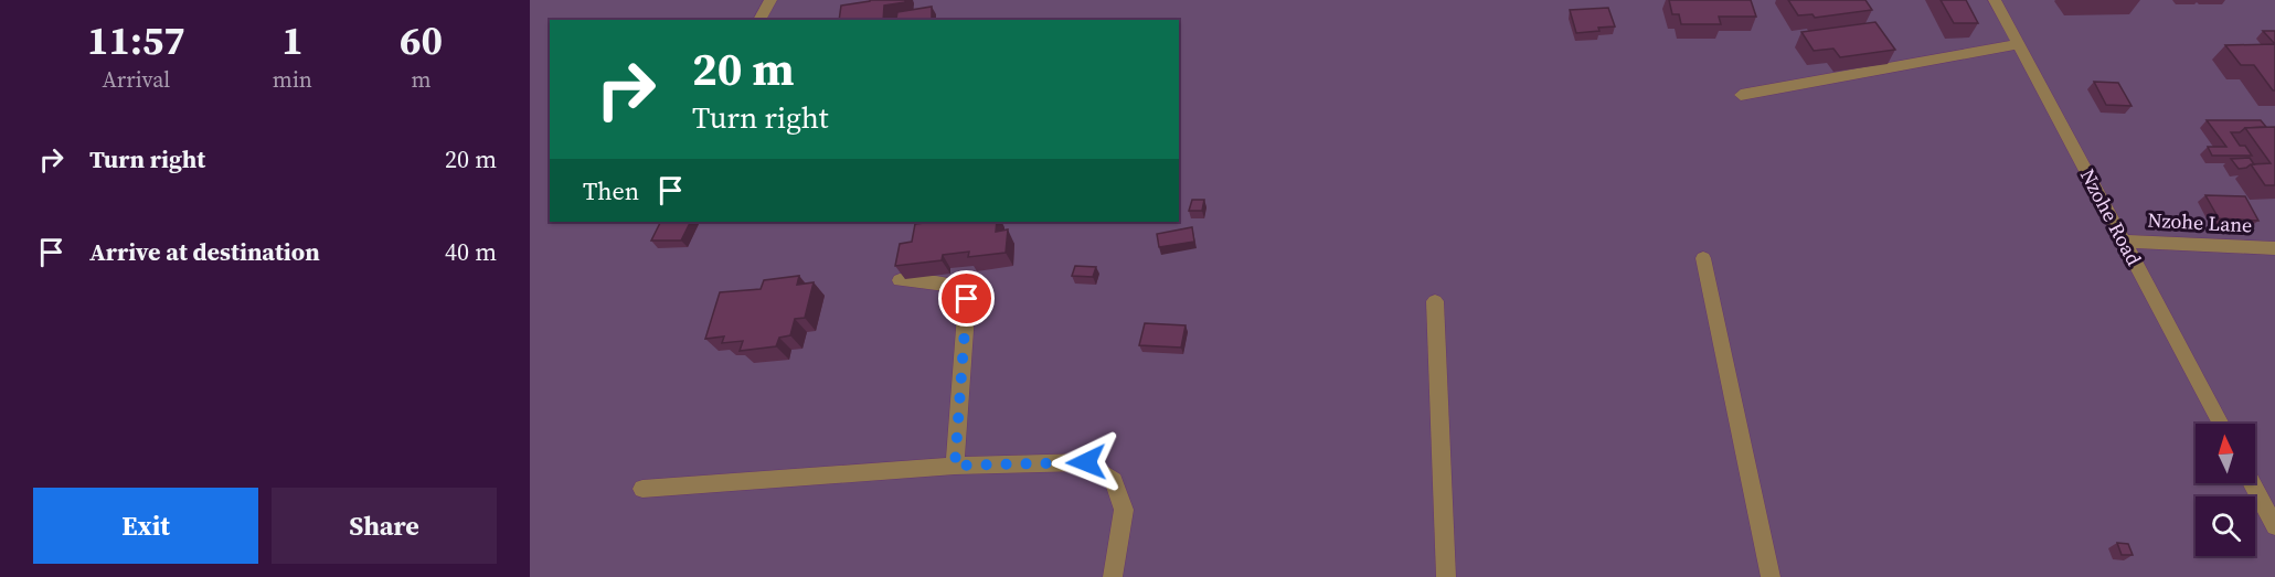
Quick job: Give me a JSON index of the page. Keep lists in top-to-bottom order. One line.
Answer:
{"streets":{"street":["Nzohe Road","Nzohe Lane"]},"crossings":[["Nzohe Road","Nzohe Lane"]],"north":"top","page":{"eta":["11:57","Arrival","1","min","60","m"],"turn":["20 m","Turn right"],"list":[{"name":"Turn right","value":"20 m"},{"name":"Arrive at destination","value":"40 m"}],"then":"Then","buttons":["Exit","Share"]}}
